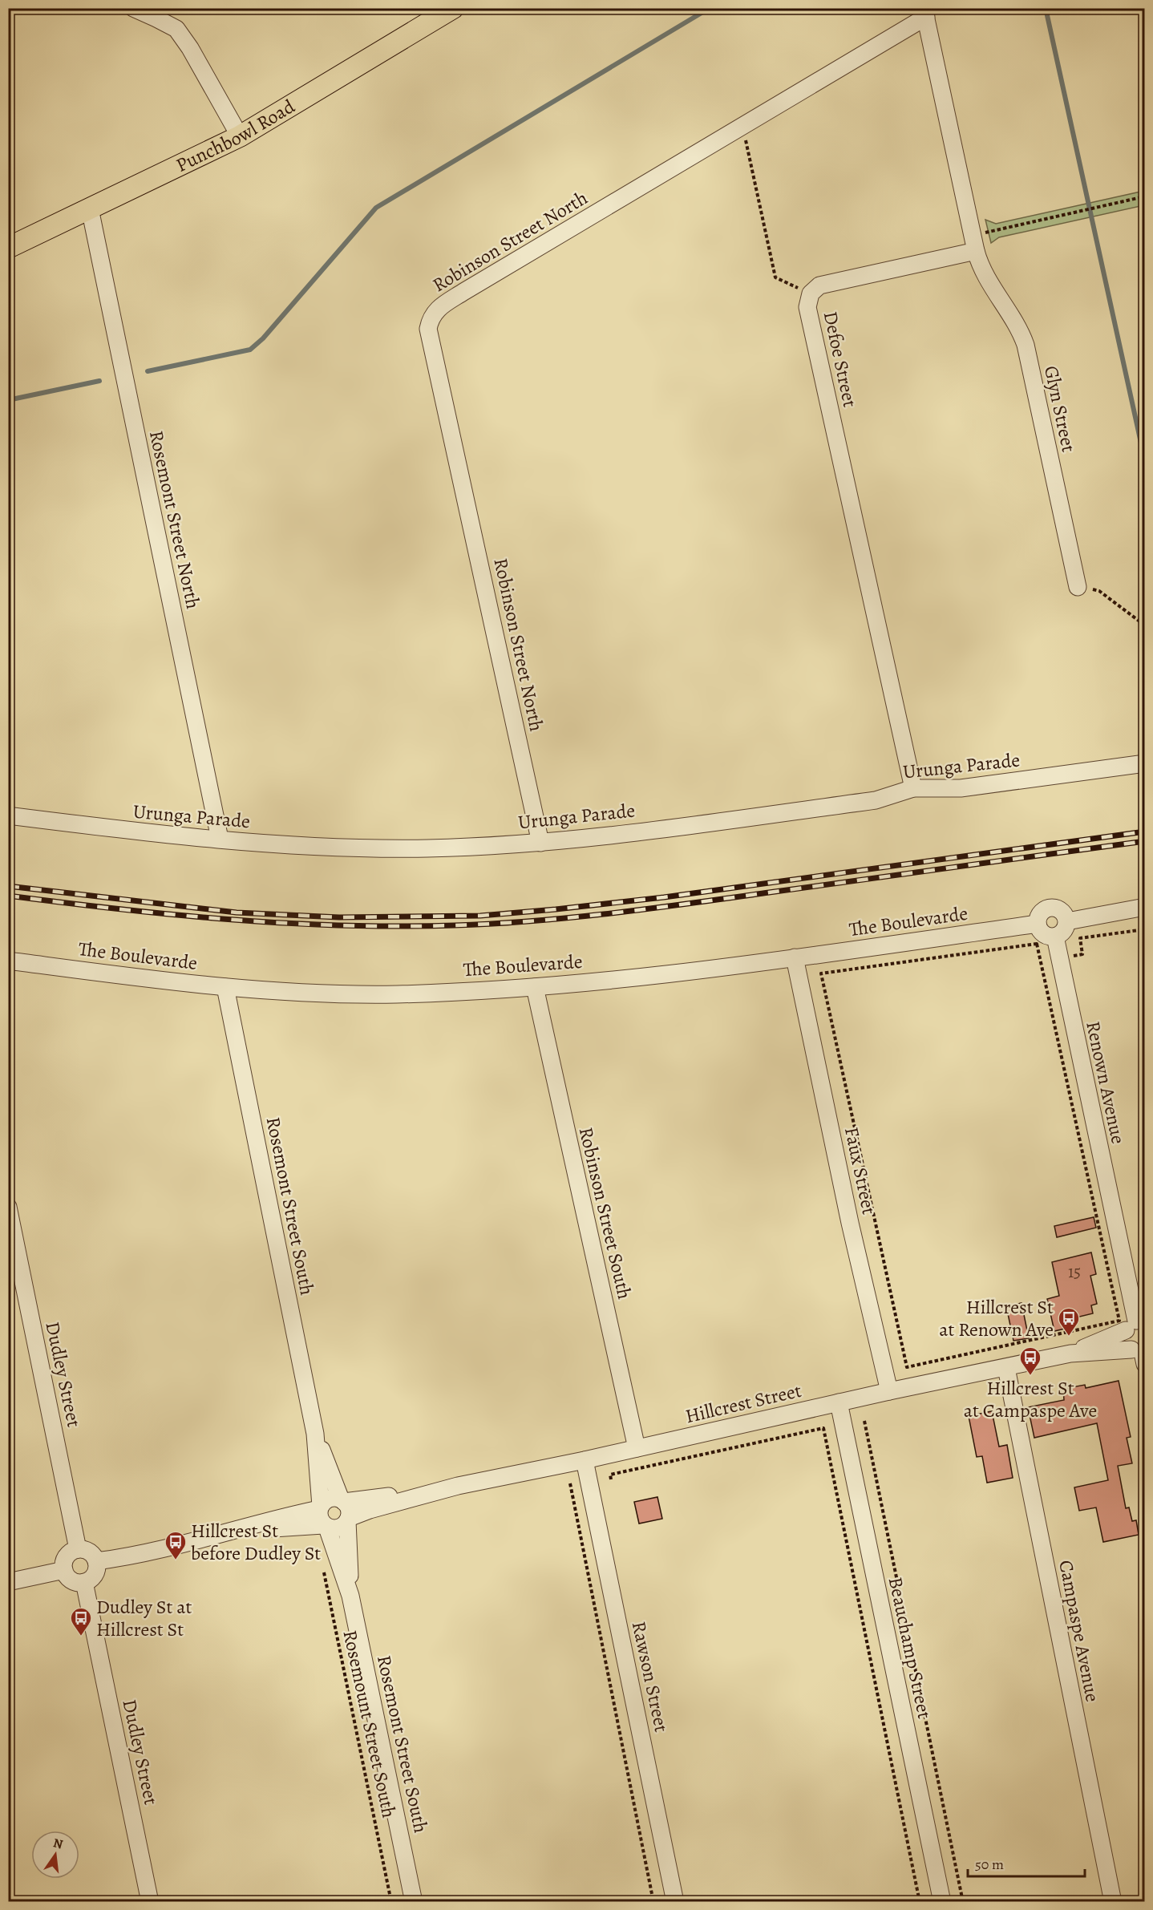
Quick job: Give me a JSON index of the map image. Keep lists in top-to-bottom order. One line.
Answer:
{"streets":{"main road":["Punchbowl Road"],"street":["Robinson Street North","Defoe Street","Glyn Street","Rosemont Street North","Urunga Parade","The Boulevarde","Renown Avenue","Faux Street","Rosemont Street South","Robinson Street South","Dudley Street","Hillcrest Street","Campaspe Avenue","Beauchamp Street","Rawson Street"],"path":["Rosemount Street South"]},"crossings":[["Punchbowl Road","Rosemont Street North"],["Robinson Street North","Urunga Parade"],["Defoe Street","Glyn Street"],["Defoe Street","Urunga Parade"],["Rosemont Street North","Urunga Parade"],["The Boulevarde","Renown Avenue"],["The Boulevarde","Faux Street"],["The Boulevarde","Rosemont Street South"],["The Boulevarde","Robinson Street South"],["Renown Avenue","Hillcrest Street"],["Faux Street","Hillcrest Street"],["Rosemont Street South","Hillcrest Street"],["Robinson Street South","Hillcrest Street"],["Hillcrest Street","Campaspe Avenue"],["Hillcrest Street","Beauchamp Street"],["Hillcrest Street","Rawson Street"]],"places":{"bus stop":["Hillcrest St at Renown Ave","Hillcrest St at Campaspe Ave","Hillcrest St before Dudley St","Dudley St at Hillcrest St"]},"house_numbers":["15"],"scale_bar":"50 m","north":"top"}
